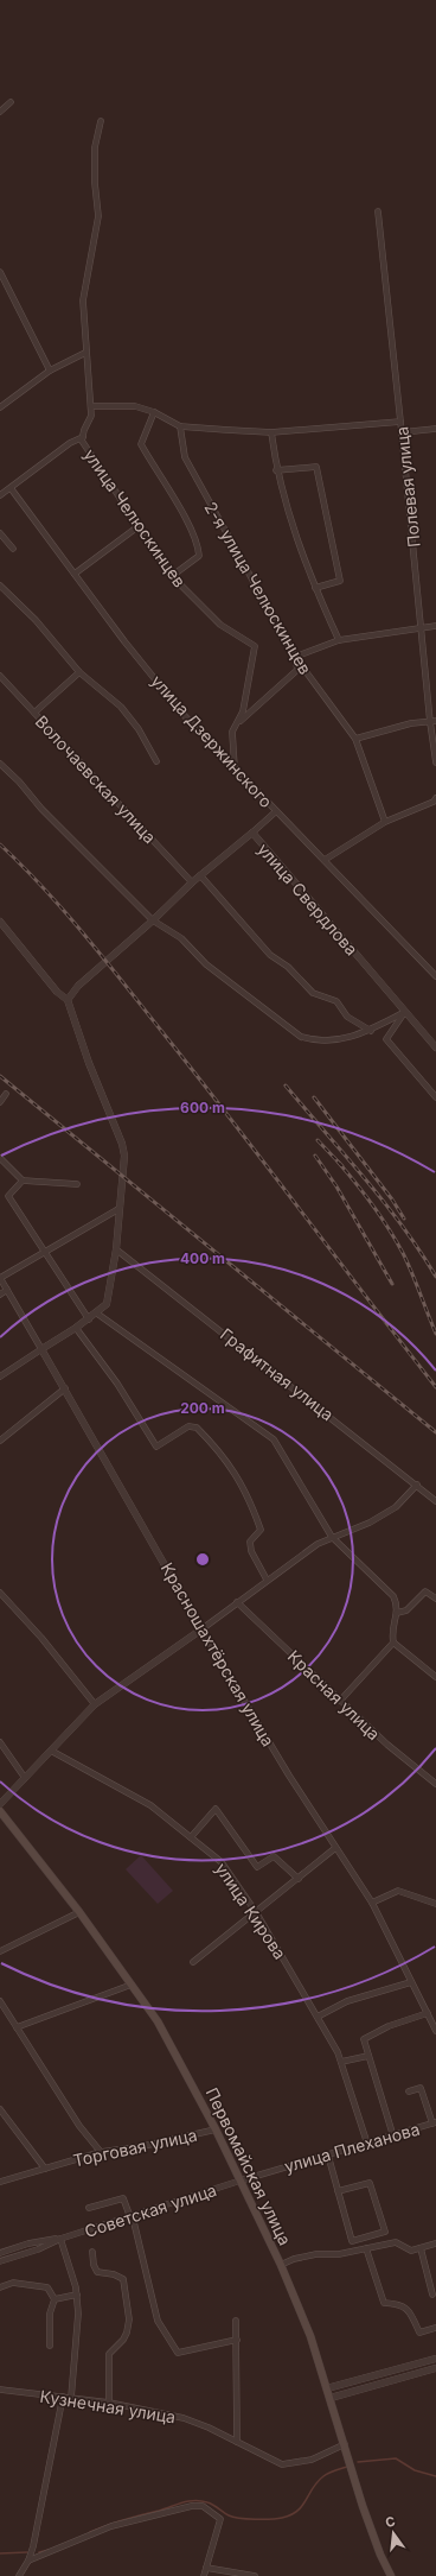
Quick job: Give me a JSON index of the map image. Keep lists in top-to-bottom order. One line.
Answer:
{"streets":{"main road":["Первомайская улица"],"street":["Полевая улица","улица Челюскинцев","2-я улица Челюскинцев","улица Дзержинского","Волочаевская улица","улица Свердлова","Графитная улица","Красношахтёрская улица","Красная улица","улица Кирова","Торговая улица","улица Плеханова","Советская улица","Кузнечная улица"]},"crossings":[["улица Челюскинцев","улица Дзержинского"],["Волочаевская улица","улица Свердлова"],["улица Кирова","улица Плеханова"],["Торговая улица","Первомайская улица"],["улица Плеханова","Первомайская улица"],["улица Плеханова","Советская улица"],["Первомайская улица","Советская улица"],["Первомайская улица","Кузнечная улица"]],"north":"top","rings":["600 m","400 m","200 m"]}
